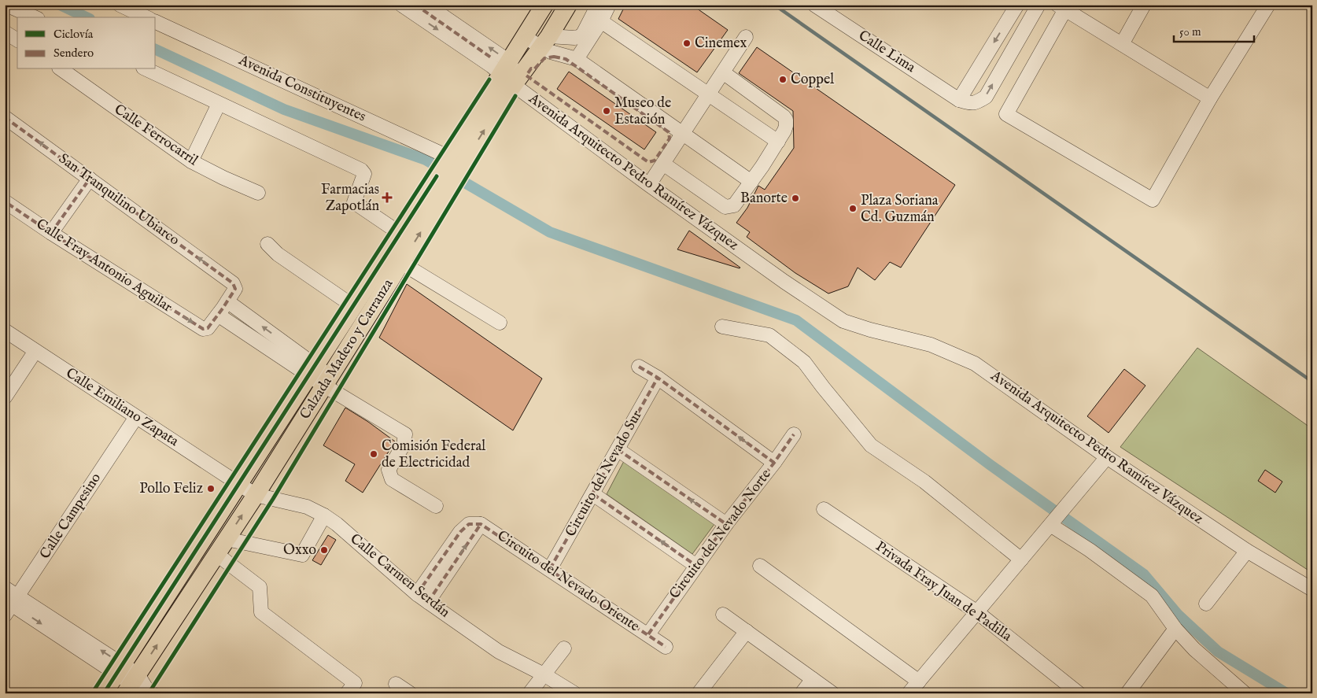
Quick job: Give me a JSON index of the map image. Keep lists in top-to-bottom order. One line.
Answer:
{"streets":{"main road":["Calzada Madero y Carranza"],"street":["Calle Lima","Avenida Constituyentes","Calle Ferrocarril","Avenida Arquitecto Pedro Ramírez Vázquez","San Tranquilino Ubiarco","Calle Fray Antonio Aguilar","Calle Emiliano Zapata","Circuito del Nevado Sur","Calle Campesino","Circuito del Nevado Norte","Calle Carmen Serdán","Circuito del Nevado Oriente","Privada Fray Juan de Padilla"]},"crossings":[["Avenida Constituyentes","Calzada Madero y Carranza"],["Avenida Arquitecto Pedro Ramírez Vázquez","Calzada Madero y Carranza"],["Calzada Madero y Carranza","Calle Emiliano Zapata"],["Calzada Madero y Carranza","Calle Carmen Serdán"],["Calle Emiliano Zapata","Calle Campesino"],["Calle Emiliano Zapata","Calle Carmen Serdán"],["Circuito del Nevado Sur","Circuito del Nevado Oriente"],["Circuito del Nevado Norte","Circuito del Nevado Oriente"],["Calle Carmen Serdán","Circuito del Nevado Oriente"]],"one_way":["Calle Fray Antonio Aguilar"],"places":{"other":["Cinemex","Coppel","Museo de Estación","Banorte","Plaza Soriana Cd. Guzmán","Comisión Federal de Electricidad","Pollo Feliz","Oxxo"],"health":["Farmacias Zapotlán"]},"legend":["Ciclovía","Sendero"],"scale_bar":"50 m"}
